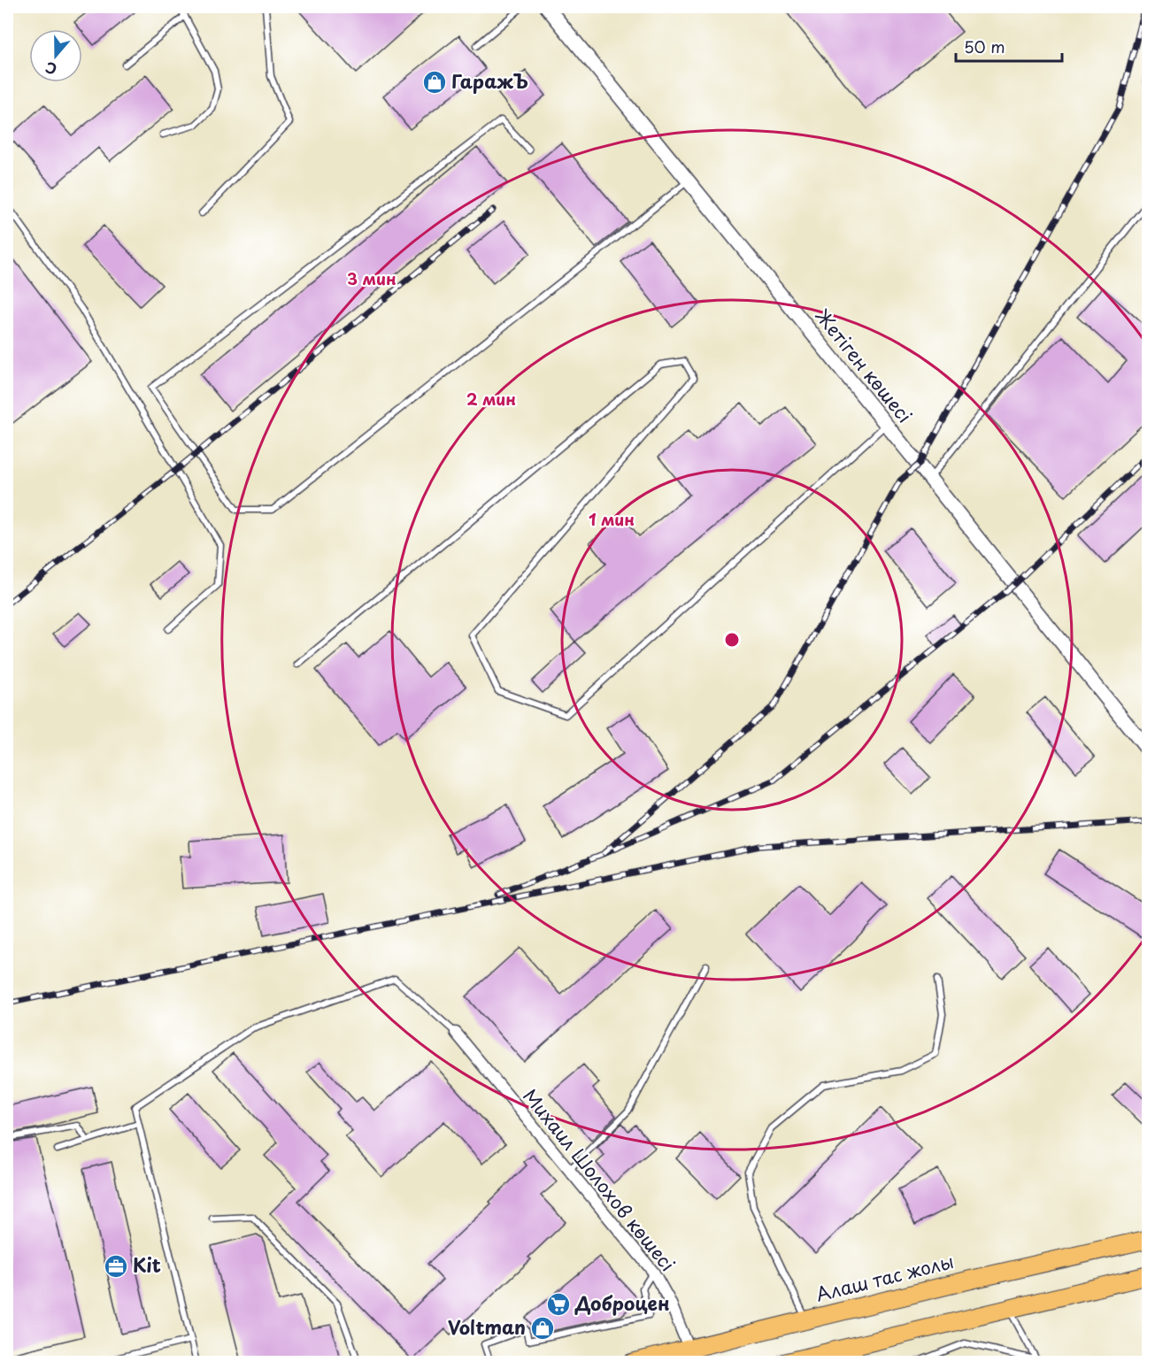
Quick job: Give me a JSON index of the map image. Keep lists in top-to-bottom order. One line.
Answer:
{"streets":{"main road":["Алаш тас жолы"],"street":["Жетіген көшесі","Михаил Шолохов көшесі"]},"crossings":[["Михаил Шолохов көшесі","Алаш тас жолы"]],"places":{"shop":["ГаражЪ","Voltman"],"office":["Kit"],"supermarket":["Доброцен"]},"scale_bar":"50 m","north":"bottom","rings":["3 мин","2 мин","1 мин"]}
